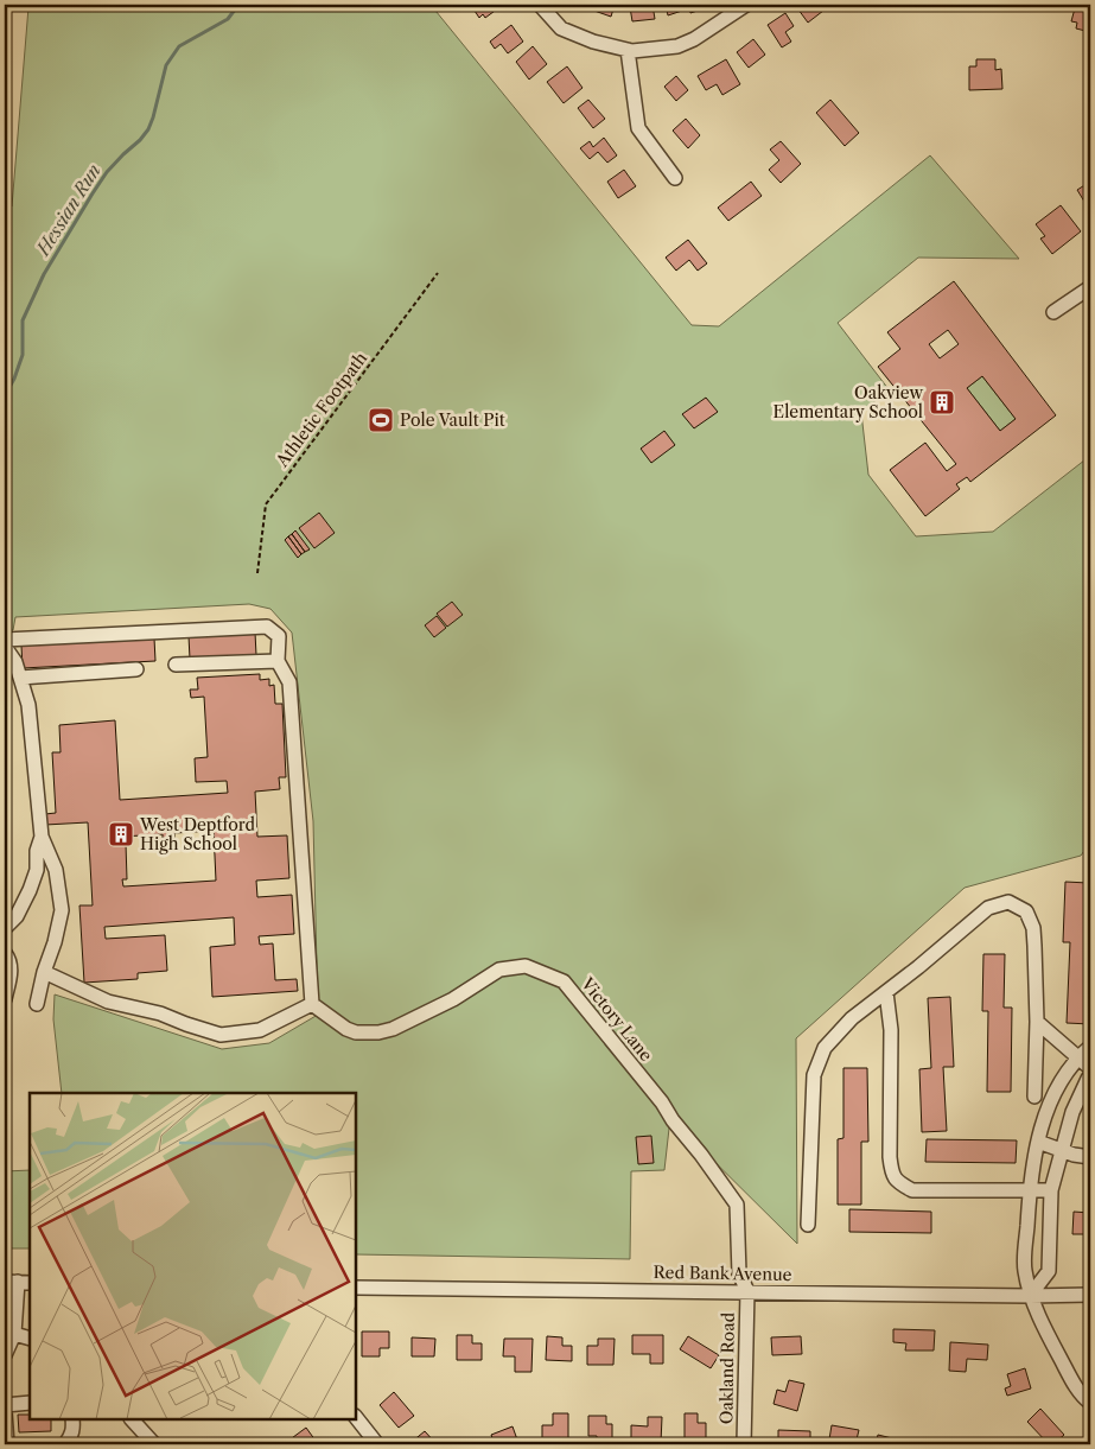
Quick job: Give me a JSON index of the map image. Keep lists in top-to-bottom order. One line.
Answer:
{"streets":{"street":["Victory Lane","Red Bank Avenue","Oakland Road"],"path":["Athletic Footpath"]},"crossings":[["Victory Lane","Red Bank Avenue"],["Victory Lane","Oakland Road"],["Red Bank Avenue","Oakland Road"]],"water":["Hessian Run"],"places":{"building":["Oakview Elementary School","West Deptford High School"],"sports":["Pole Vault Pit"]}}
